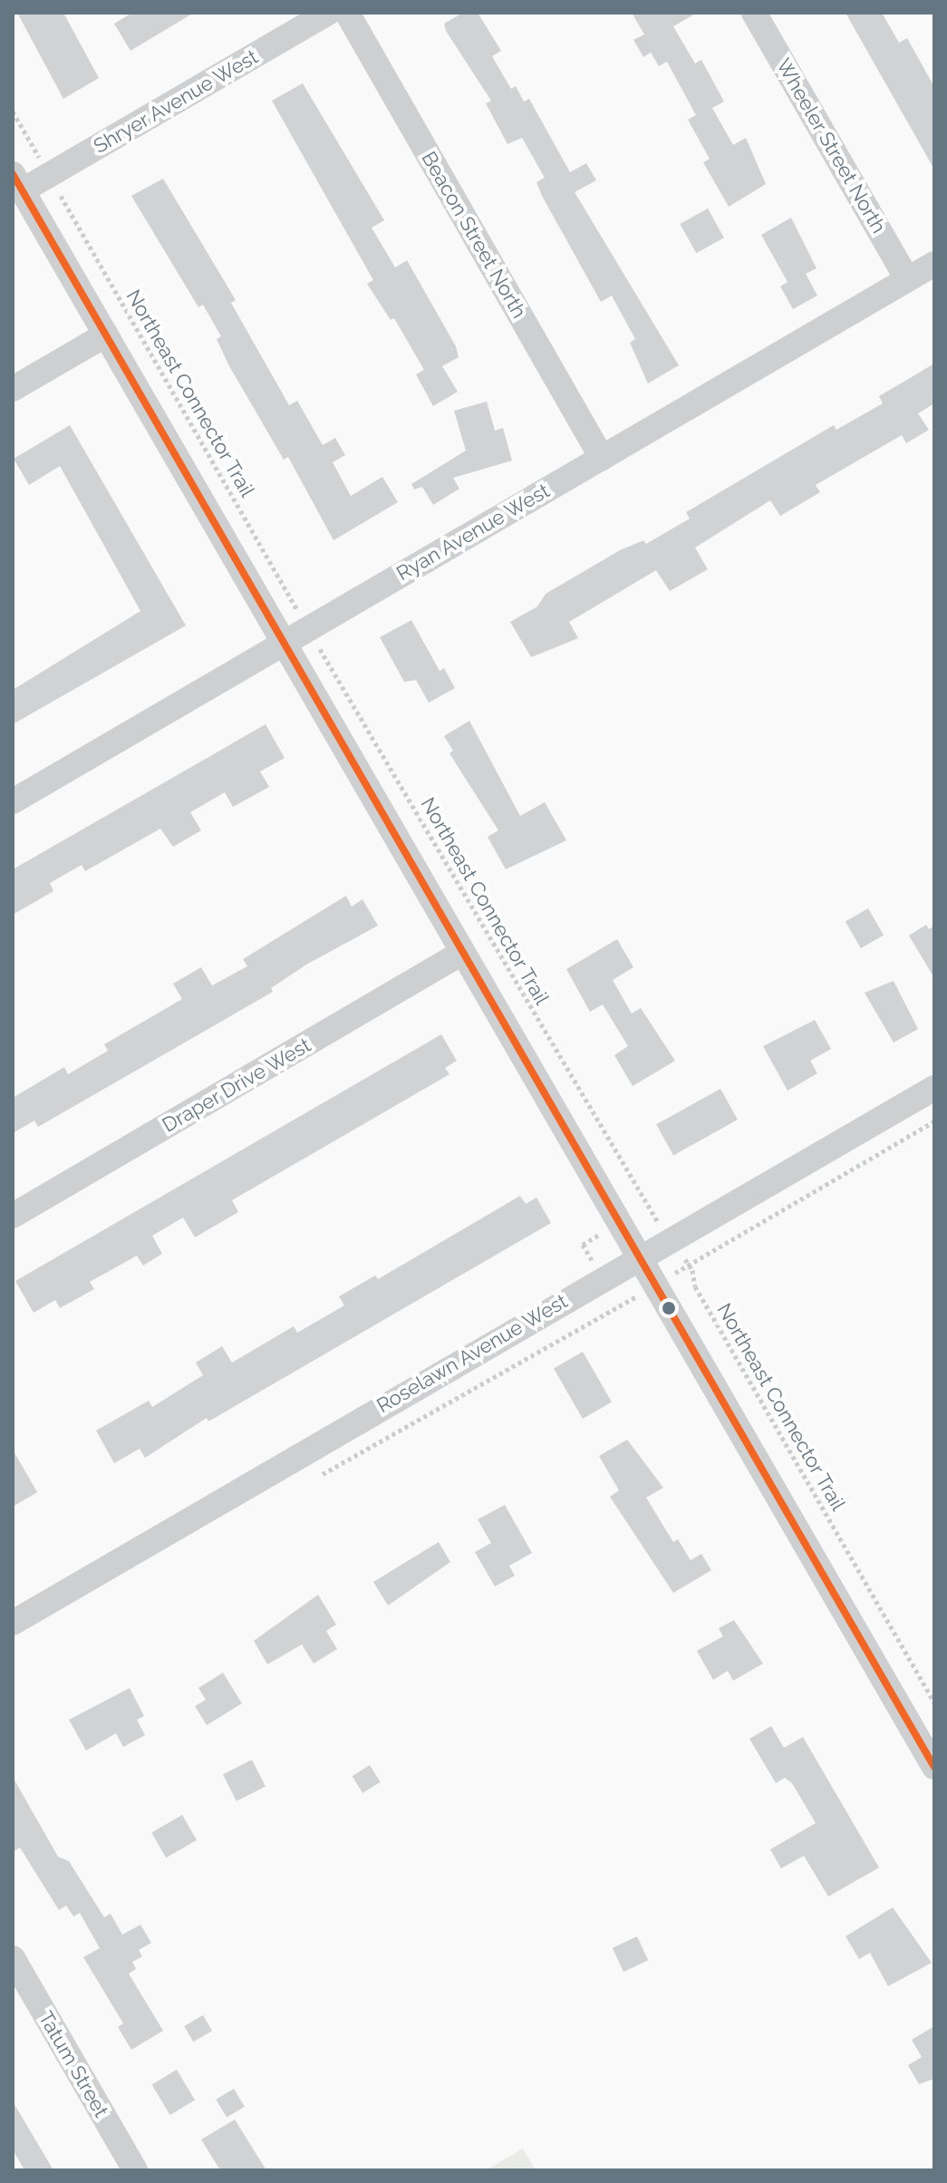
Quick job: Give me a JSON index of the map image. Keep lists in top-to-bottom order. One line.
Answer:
{"streets":{"street":["Shryer Avenue West","Wheeler Street North","Beacon Street North","Ryan Avenue West","Draper Drive West","Roselawn Avenue West","Tatum Street"],"path":["Northeast Connector Trail"]},"crossings":[["Shryer Avenue West","Northeast Connector Trail"],["Wheeler Street North","Ryan Avenue West"],["Beacon Street North","Ryan Avenue West"],["Northeast Connector Trail","Ryan Avenue West"],["Northeast Connector Trail","Roselawn Avenue West"]]}
